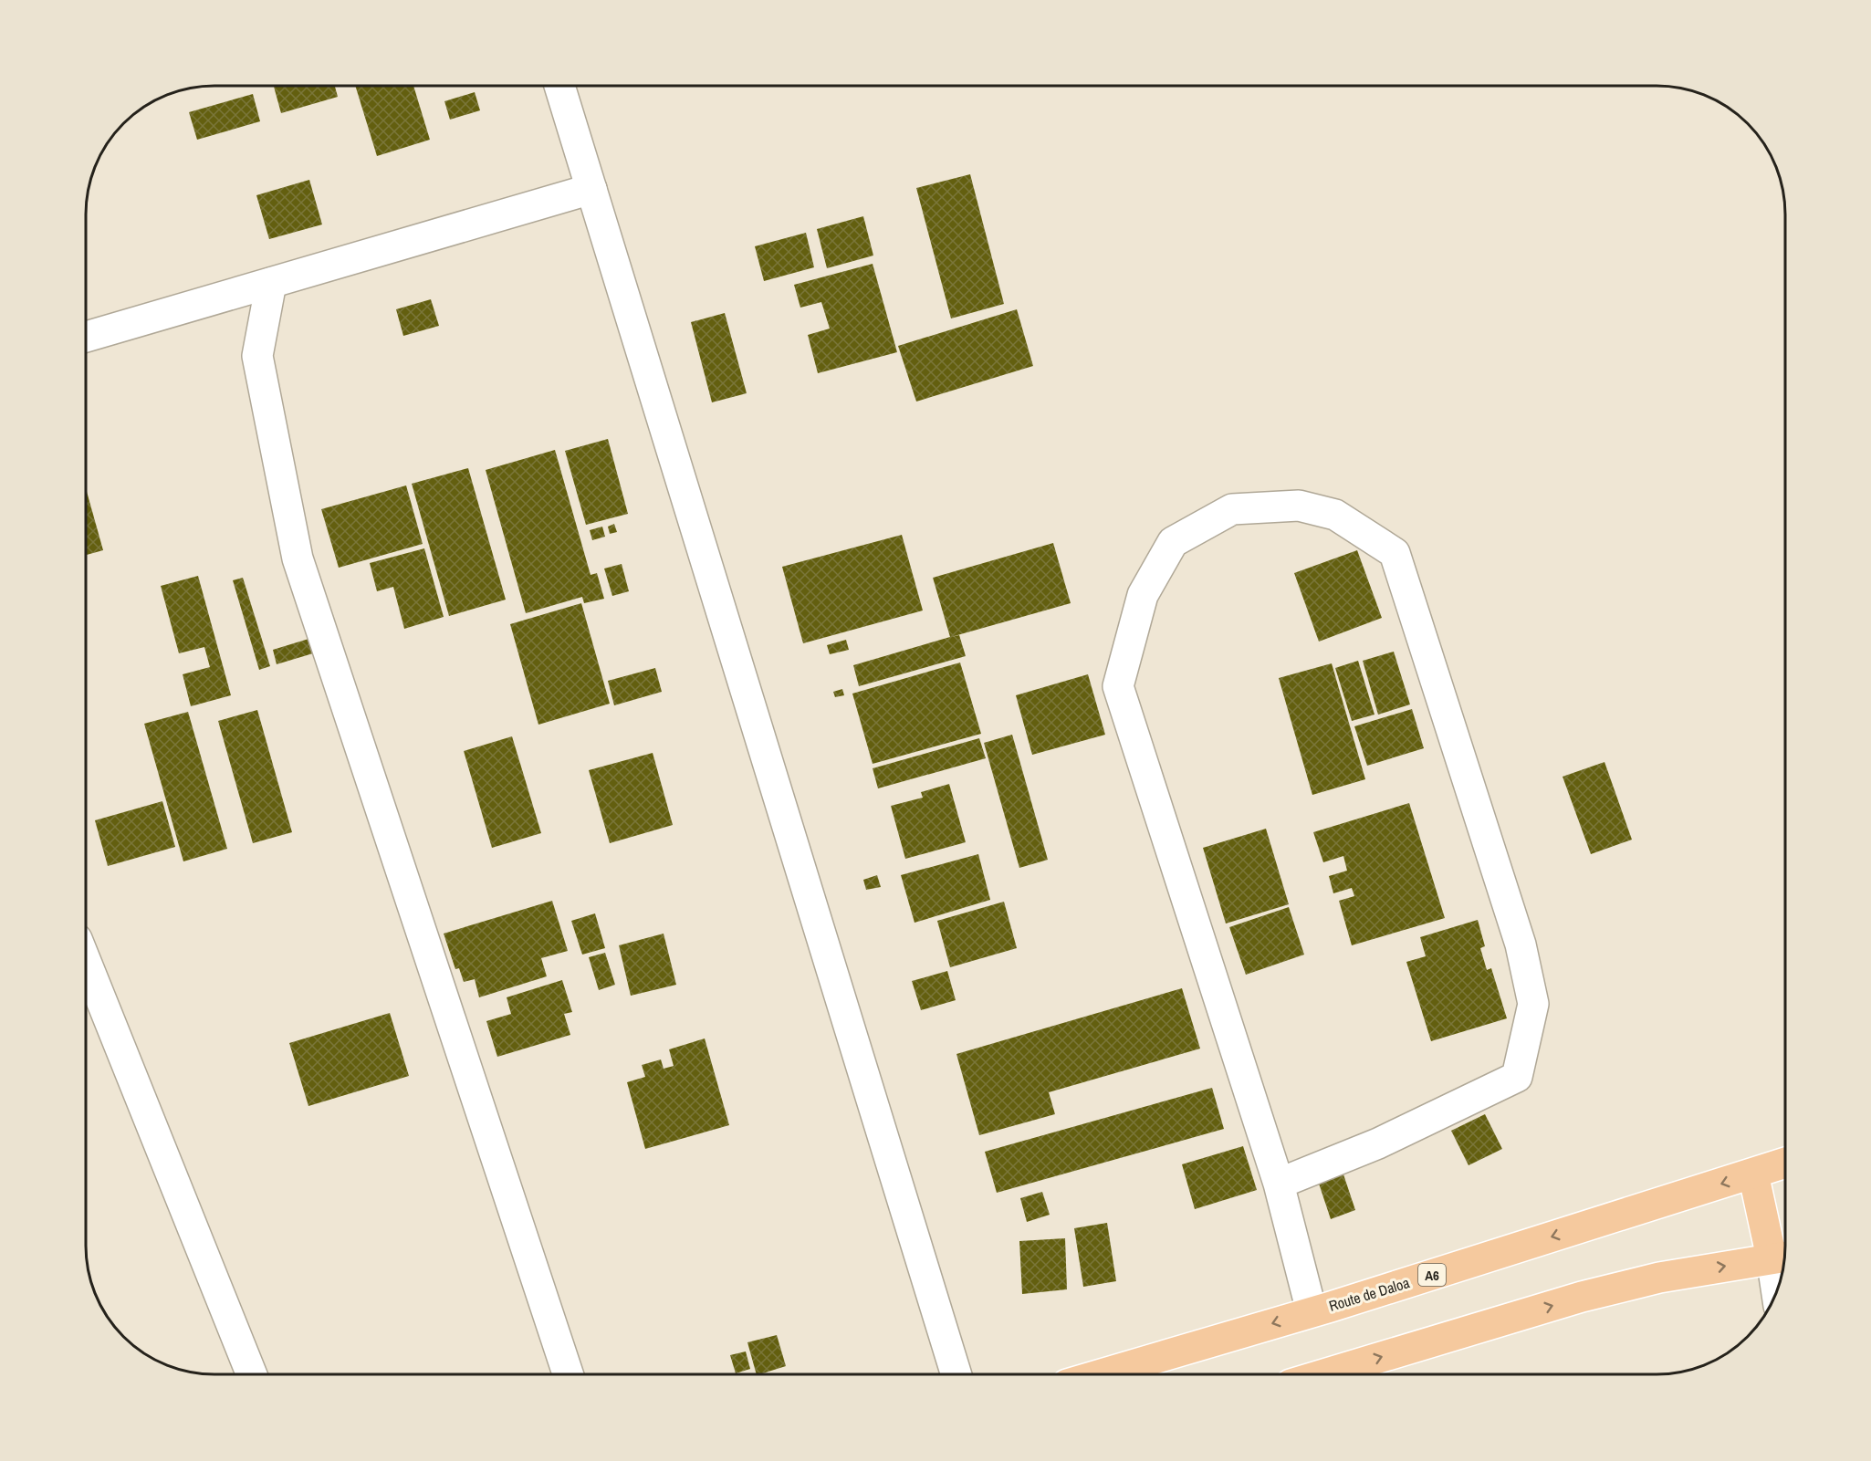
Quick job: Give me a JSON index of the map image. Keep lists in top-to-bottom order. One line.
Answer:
{"streets":{"highway":["A6","Route de Daloa"]}}
